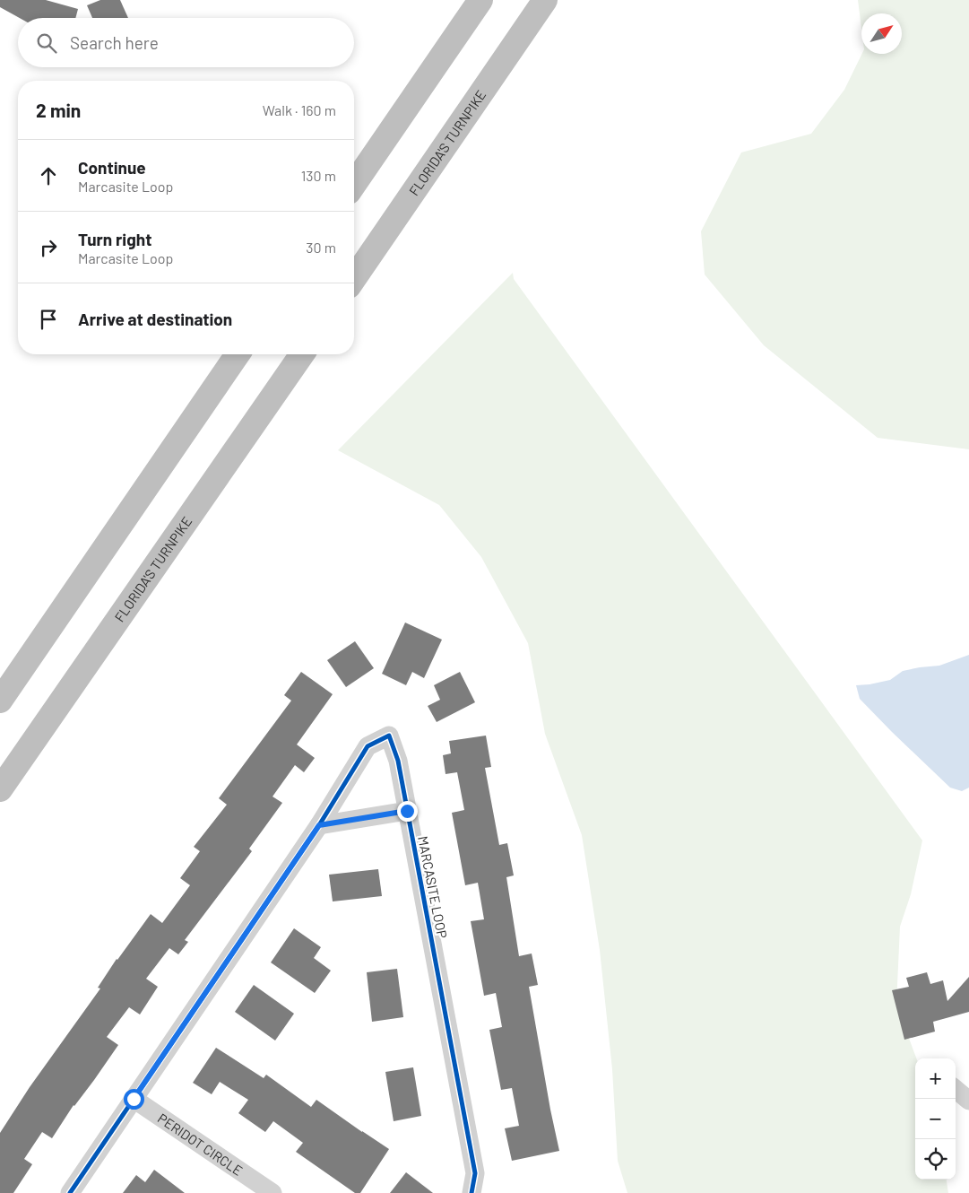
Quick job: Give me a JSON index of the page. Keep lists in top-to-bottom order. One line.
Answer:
{"streets":{"highway":["FLORIDA'S TURNPIKE"],"street":["MARCASITE LOOP","PERIDOT CIRCLE"]},"crossings":[["MARCASITE LOOP","PERIDOT CIRCLE"]],"north":"top right","page":{"search":"Search here","heading":["2 min","Walk · 160 m"],"list":[["Continue","Marcasite Loop","130 m"],["Turn right","Marcasite Loop","30 m"],"Arrive at destination"],"map_buttons":["+","−"]}}
